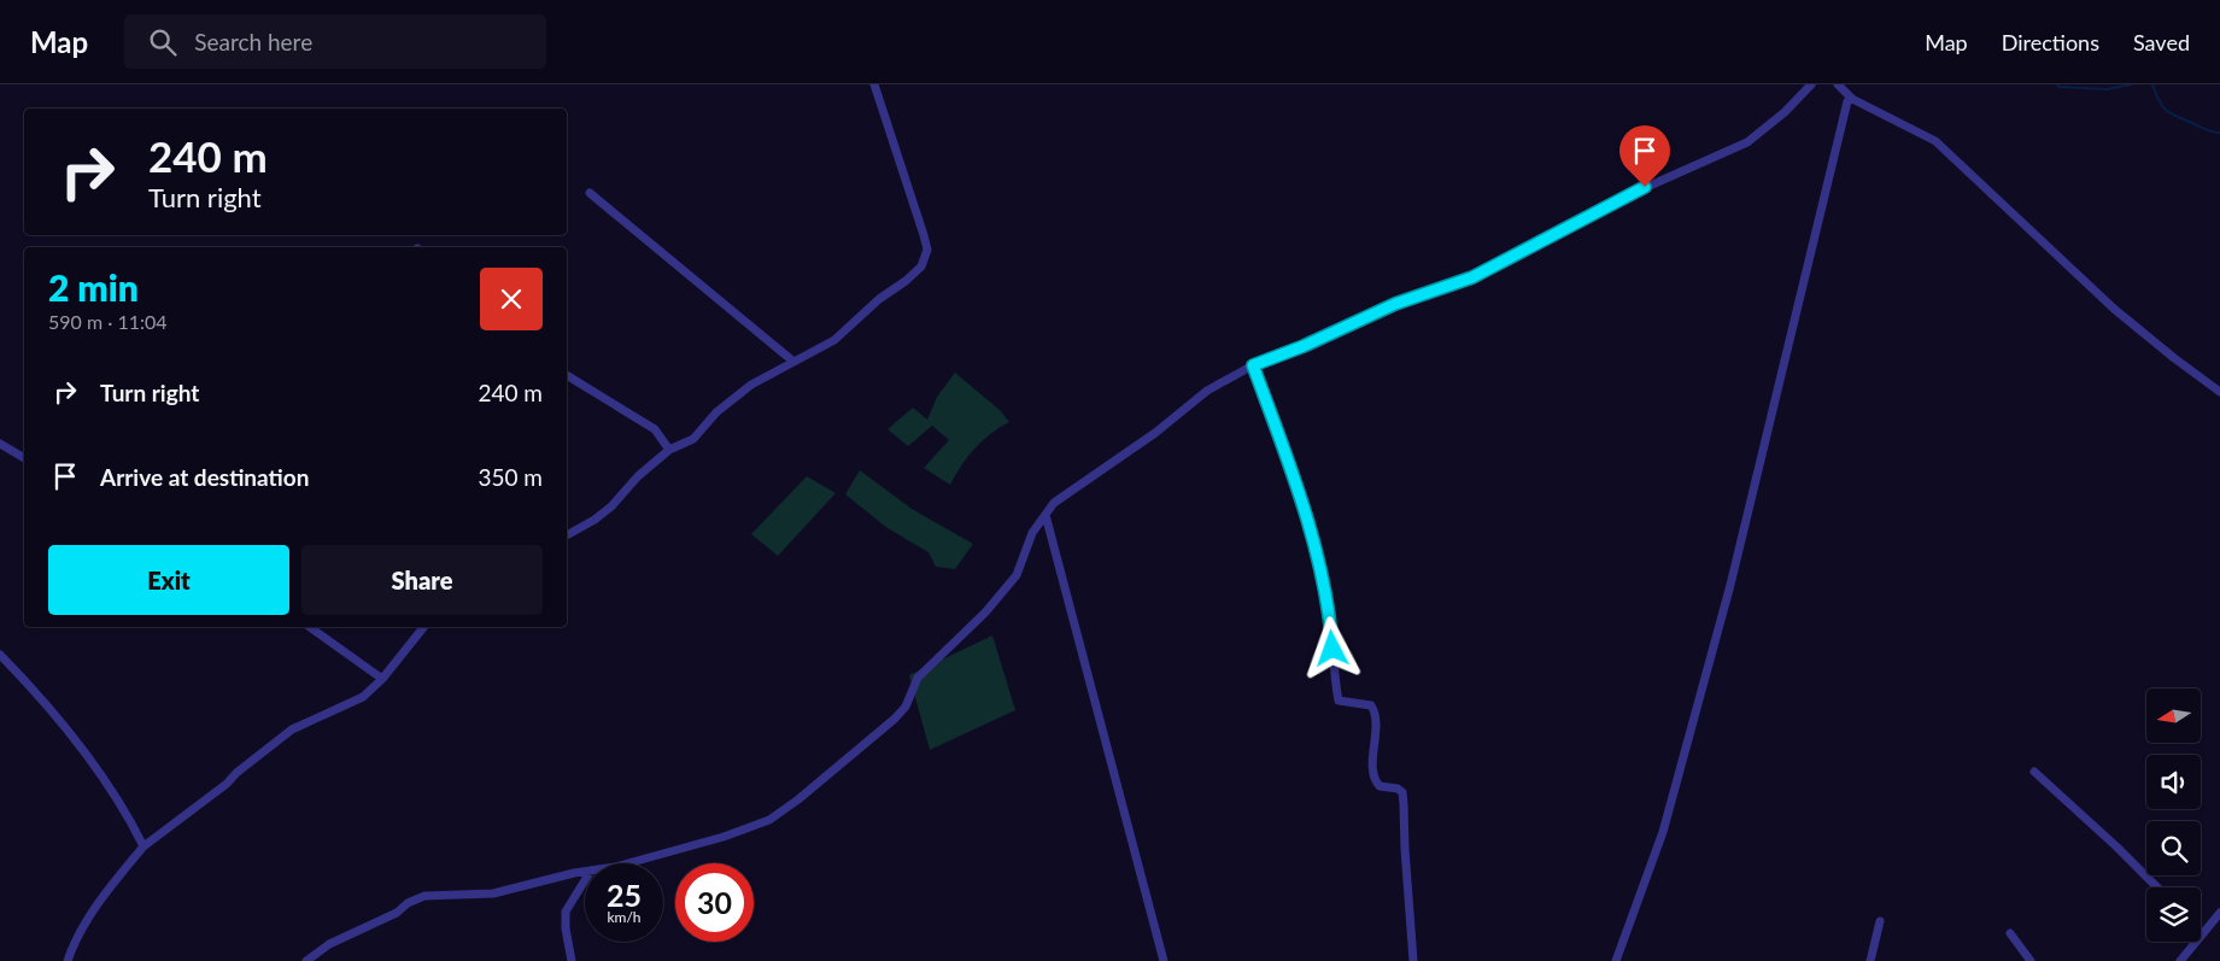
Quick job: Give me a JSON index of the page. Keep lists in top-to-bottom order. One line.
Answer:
{"north":"left","page":{"header":"Map","search":"Search here","nav":["Map","Directions","Saved"],"turn":["240 m","Turn right"],"heading":["2 min","590 m · 11:04"],"list":[{"name":"Turn right","value":"240 m"},{"name":"Arrive at destination","value":"350 m"}],"buttons":["Exit","Share"],"speed":"25 km/h","limit":"30"}}
